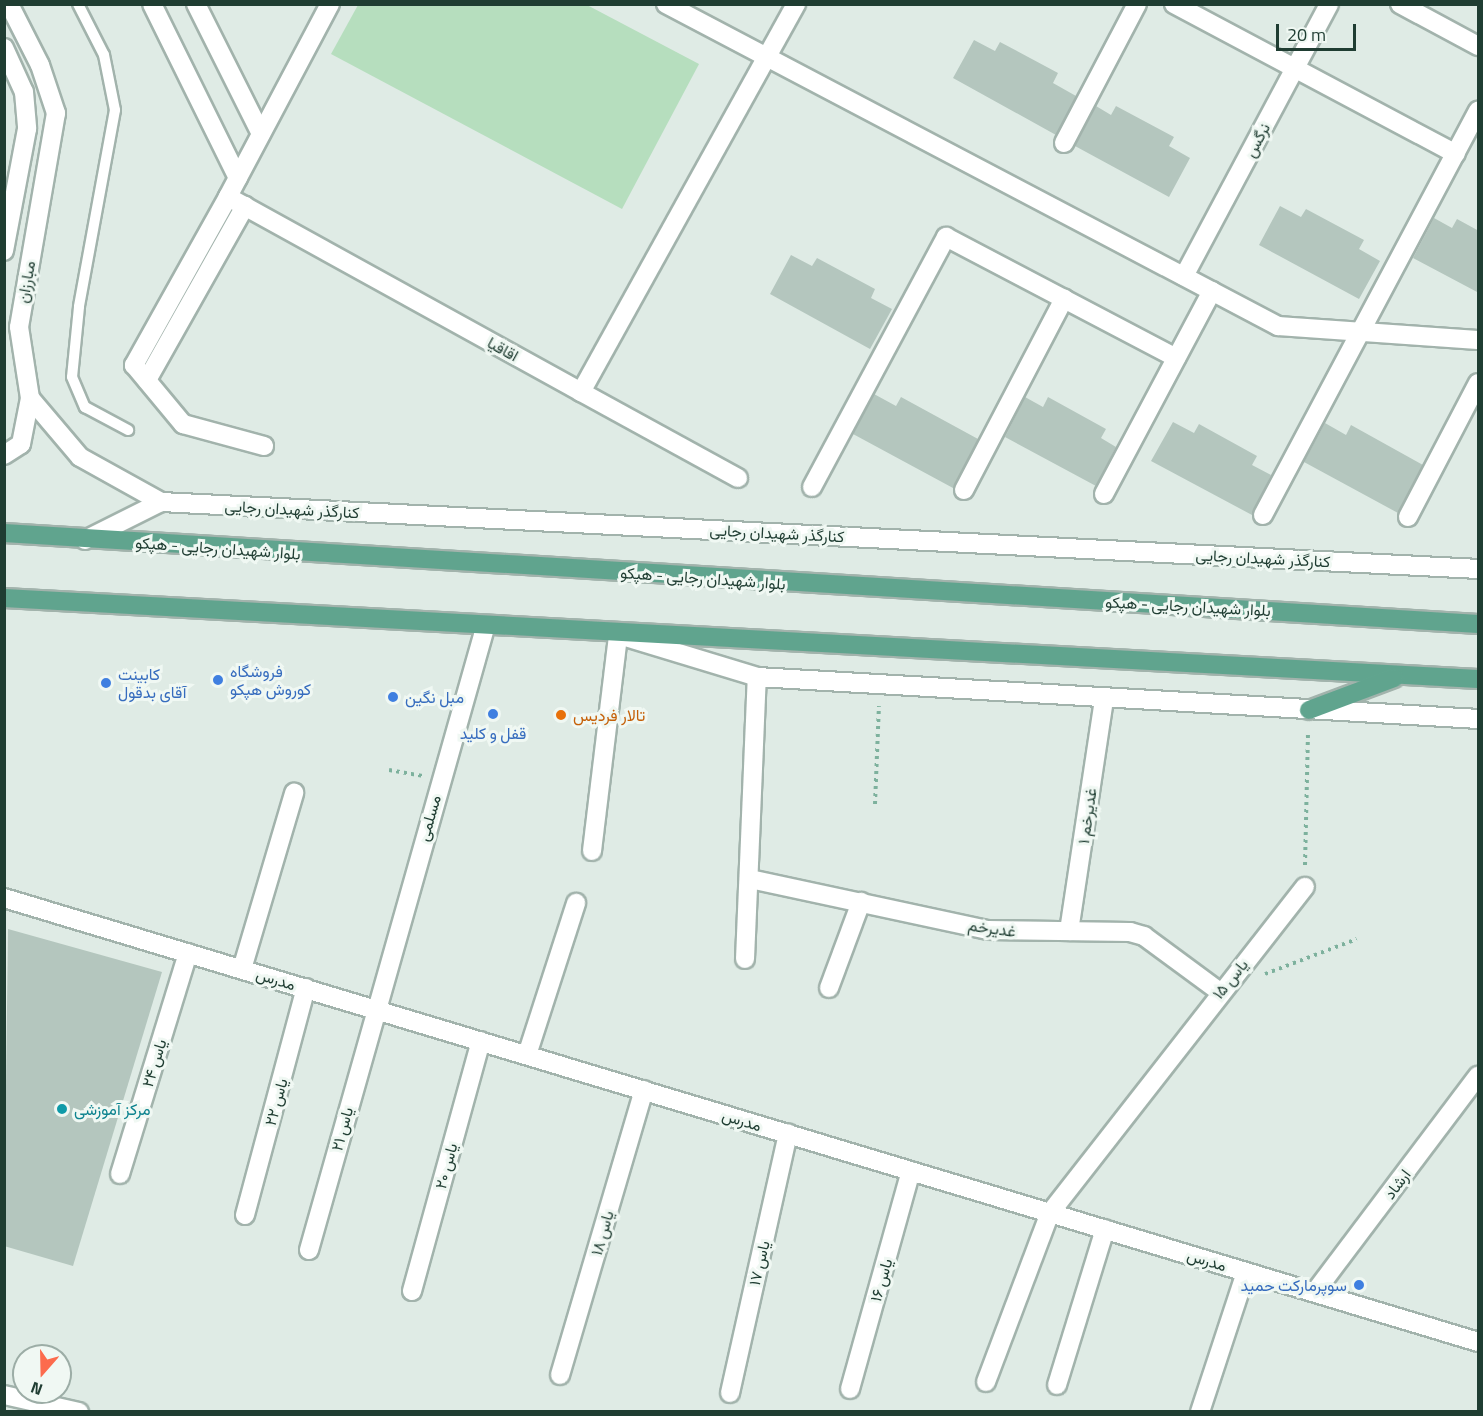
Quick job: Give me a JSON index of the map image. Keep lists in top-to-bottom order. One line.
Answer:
{"streets":{"main road":["بلوار شهیدان رجایی - هپکو"],"street":["نرگس","مبارزان","اقاقیا","کنارگذر شهیدان رجایی","غدیرخم ۱","مسلمی","غدیرخم","مدرس","یاس ۱۵","یاس ۲۴","یاس ۲۲","یاس ۲۱","یاس ۲۰","ارشاد","یاس ۱۸","یاس ۱۷","یاس ۱۶"]},"crossings":[["کنارگذر شهیدان رجایی","بلوار شهیدان رجایی - هپکو"],["غدیرخم ۱","غدیرخم"],["مسلمی","مدرس"],["مسلمی","یاس ۲۱"],["غدیرخم","یاس ۱۵"],["مدرس","یاس ۱۵"],["مدرس","یاس ۲۴"],["مدرس","یاس ۲۲"],["مدرس","یاس ۲۱"],["مدرس","یاس ۲۰"],["مدرس","ارشاد"],["مدرس","یاس ۱۸"],["مدرس","یاس ۱۷"],["مدرس","یاس ۱۶"]],"places":["فروشگاه کوروش هپکو","کابینت آقای بدقول","مبل نگین","قفل و کلید","تالار فردیس","مرکز آموزشی","سوپرمارکت حمید"],"scale_bar":"20 m","north":"bottom"}
